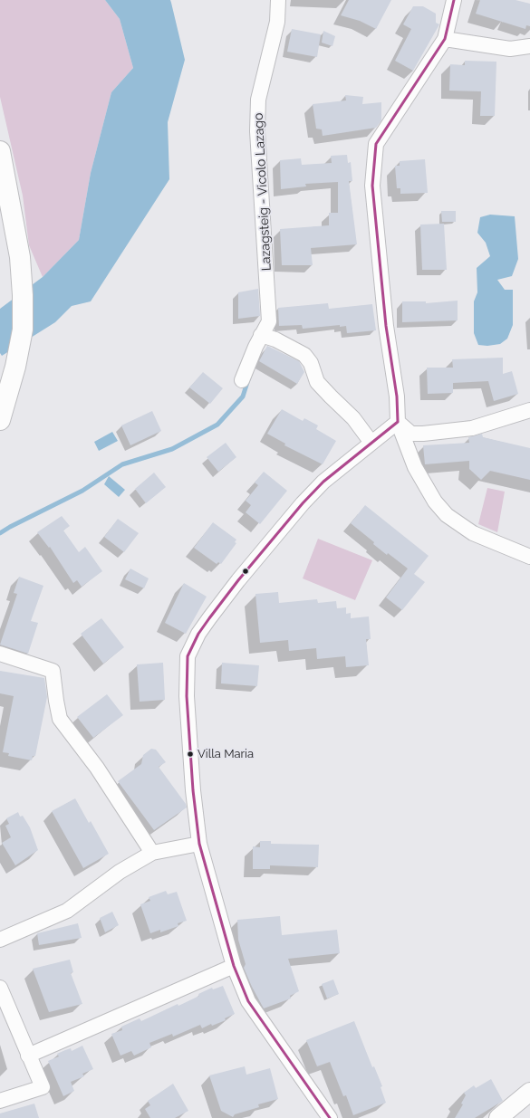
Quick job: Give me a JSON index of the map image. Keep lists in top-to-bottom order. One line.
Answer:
{"streets":{"street":["Lazagsteig - Vicolo Lazago"]},"places":["Villa Maria"]}
